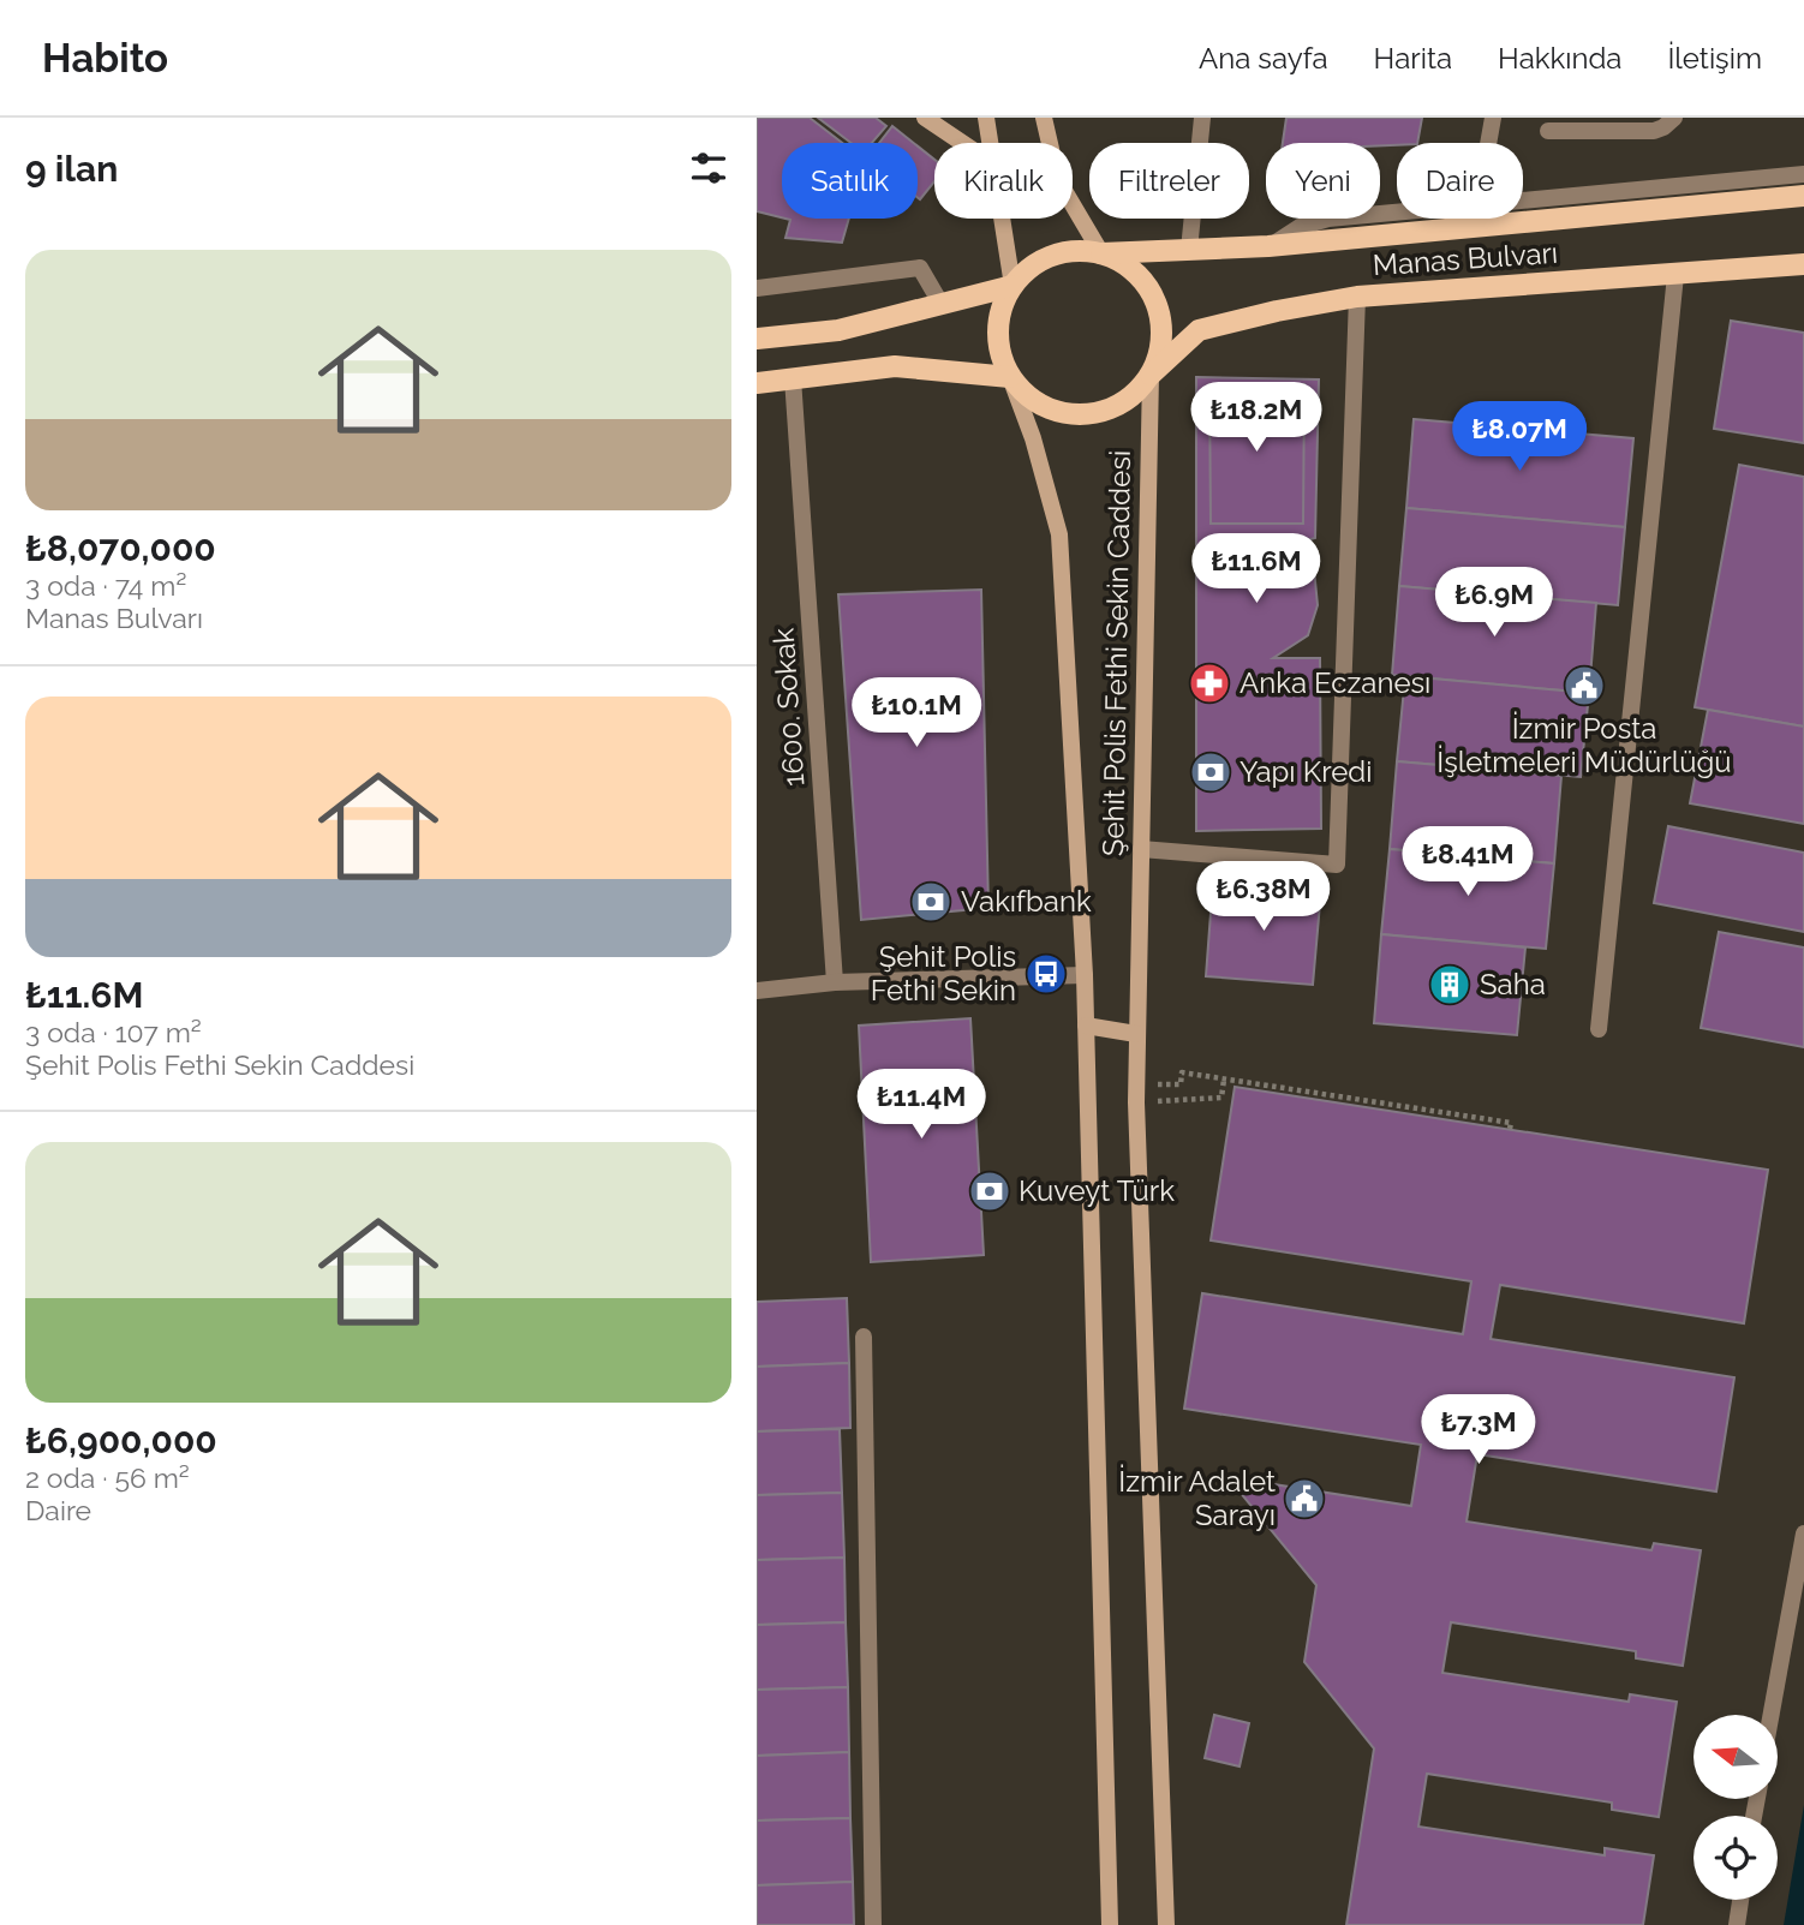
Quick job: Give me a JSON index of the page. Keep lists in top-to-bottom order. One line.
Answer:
{"streets":{"main road":["Manas Bulvarı","Şehit Polis Fethi Sekin Caddesi"],"street":["1600. Sokak"]},"crossings":[["Manas Bulvarı","Şehit Polis Fethi Sekin Caddesi"]],"places":{"pharmacy":["Anka Eczanesı"],"public building":["İzmir Posta İşletmeleri Müdürlüğü","İzmir Adalet Sarayı"],"bank":["Yapı Kredi","Vakıfbank","Kuveyt Türk"],"bus stop":["Şehit Polis Fethi Sekin"],"building":["Saha"]},"north":"left","page":{"header":"Habito","nav":["Ana sayfa","Harita","Hakkında","İletişim"],"heading":"9 ilan","chip":["Satılık","Kiralık","Filtreler","Yeni","Daire"],"list":[{"name":"₺8,070,000","note":"3 oda · 74 m² · Manas Bulvarı"},{"name":"₺11.6M","note":"3 oda · 107 m² · Şehit Polis Fethi Sekin Caddesi"},{"name":"₺6,900,000","note":"2 oda · 56 m² · Daire"}],"price":["₺18.2M","₺8.07M","₺11.6M","₺6.9M","₺10.1M","₺8.41M","₺6.38M","₺11.4M","₺7.3M"]}}
